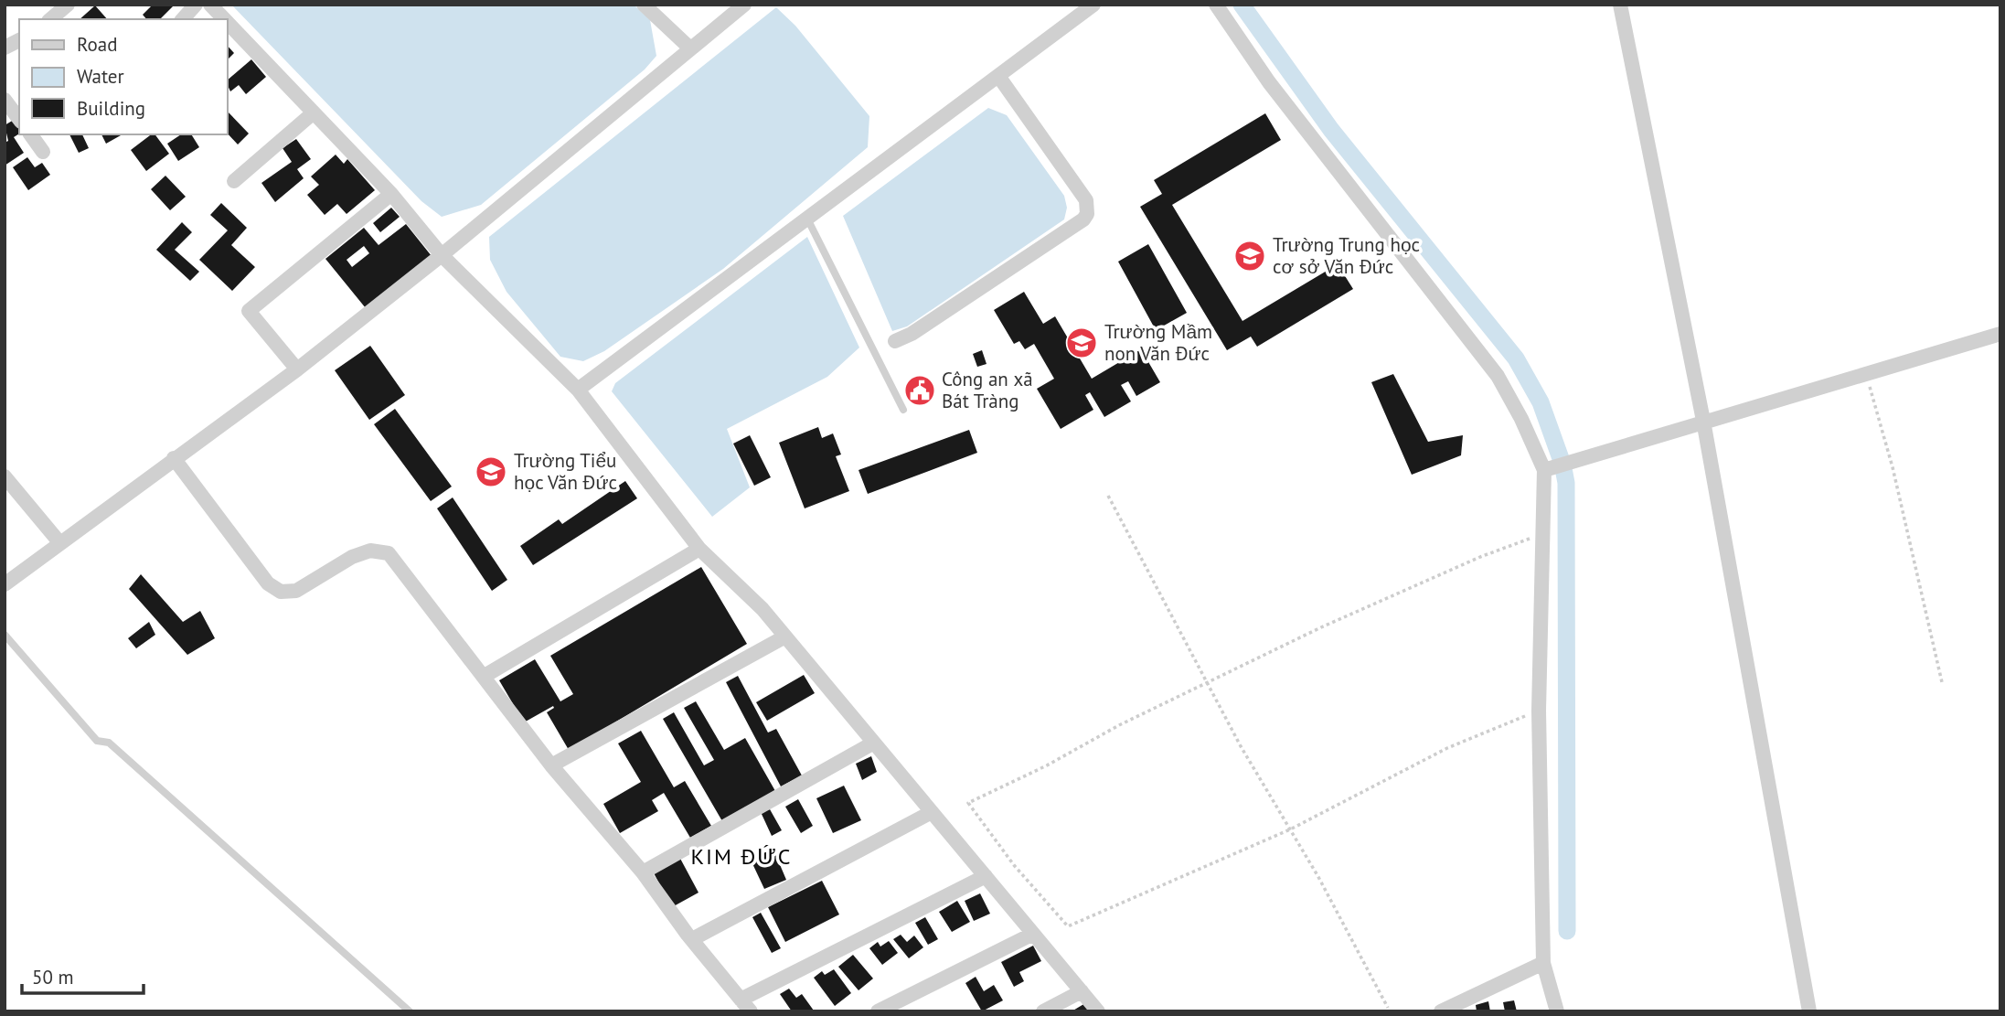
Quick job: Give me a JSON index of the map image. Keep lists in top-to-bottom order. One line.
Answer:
{"districts":["KIM ĐỨC"],"places":{"school or university":["Trường Trung học cơ sở Văn Đức","Trường Mầm non Văn Đức","Trường Tiểu học Văn Đức"],"public building":["Công an xã Bát Tràng"]},"legend":["Road","Water","Building"],"scale_bar":"50 m"}
